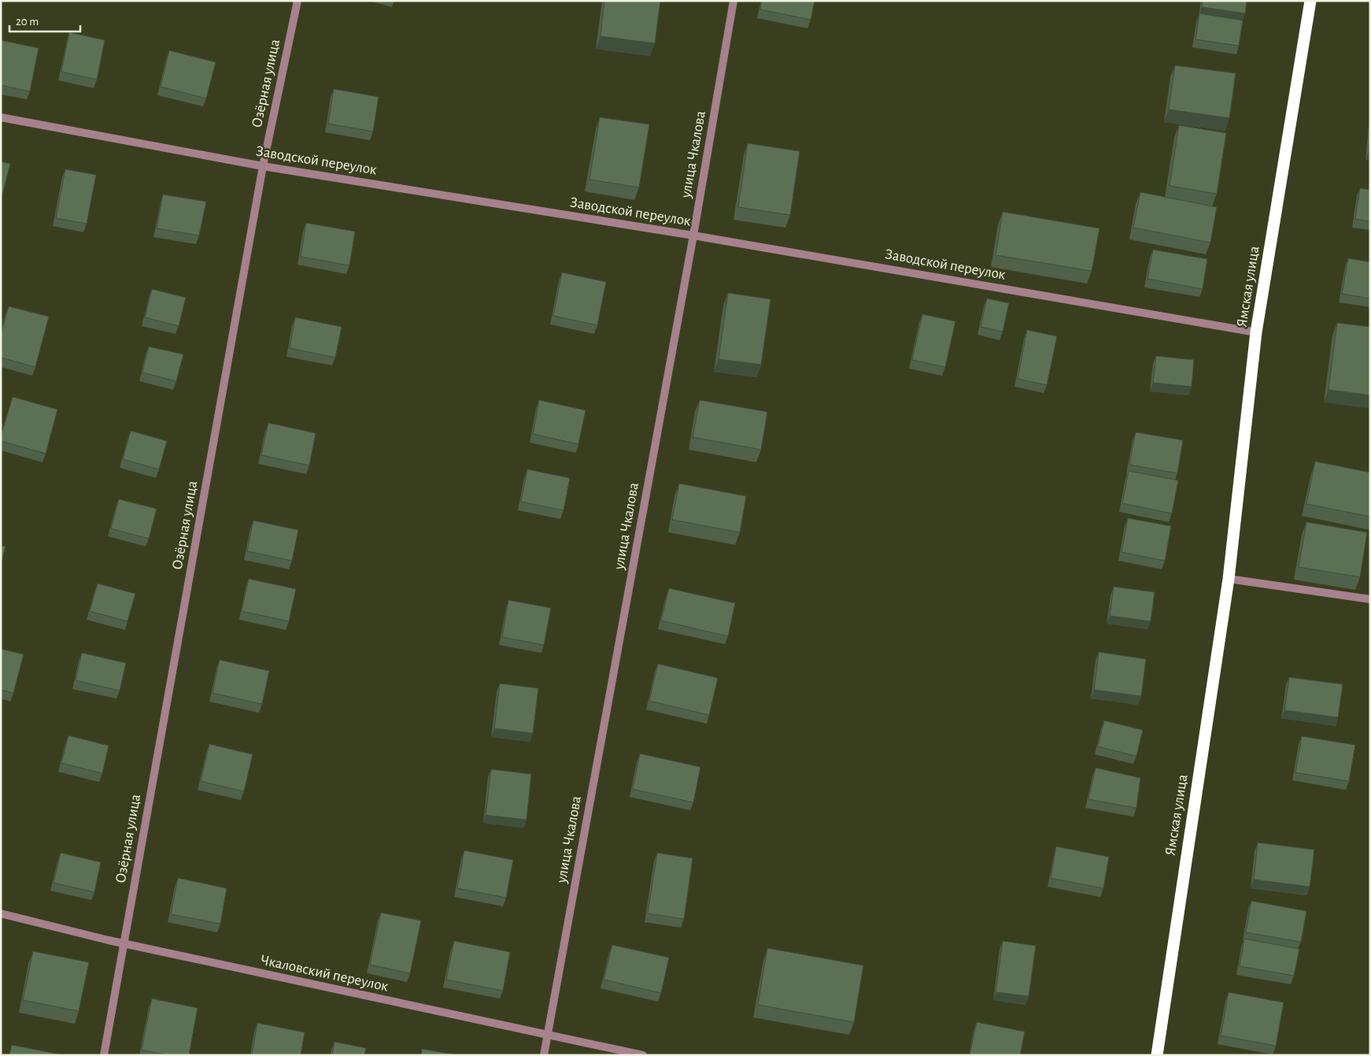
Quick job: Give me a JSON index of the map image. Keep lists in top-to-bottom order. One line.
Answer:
{"streets":{"highway":["Ямская улица"],"street":["Озёрная улица","улица Чкалова","Заводской переулок","Чкаловский переулок"]},"crossings":[["Озёрная улица","Заводской переулок"],["Озёрная улица","Чкаловский переулок"],["улица Чкалова","Заводской переулок"],["улица Чкалова","Чкаловский переулок"],["Заводской переулок","Ямская улица"]],"scale_bar":"20 m"}
